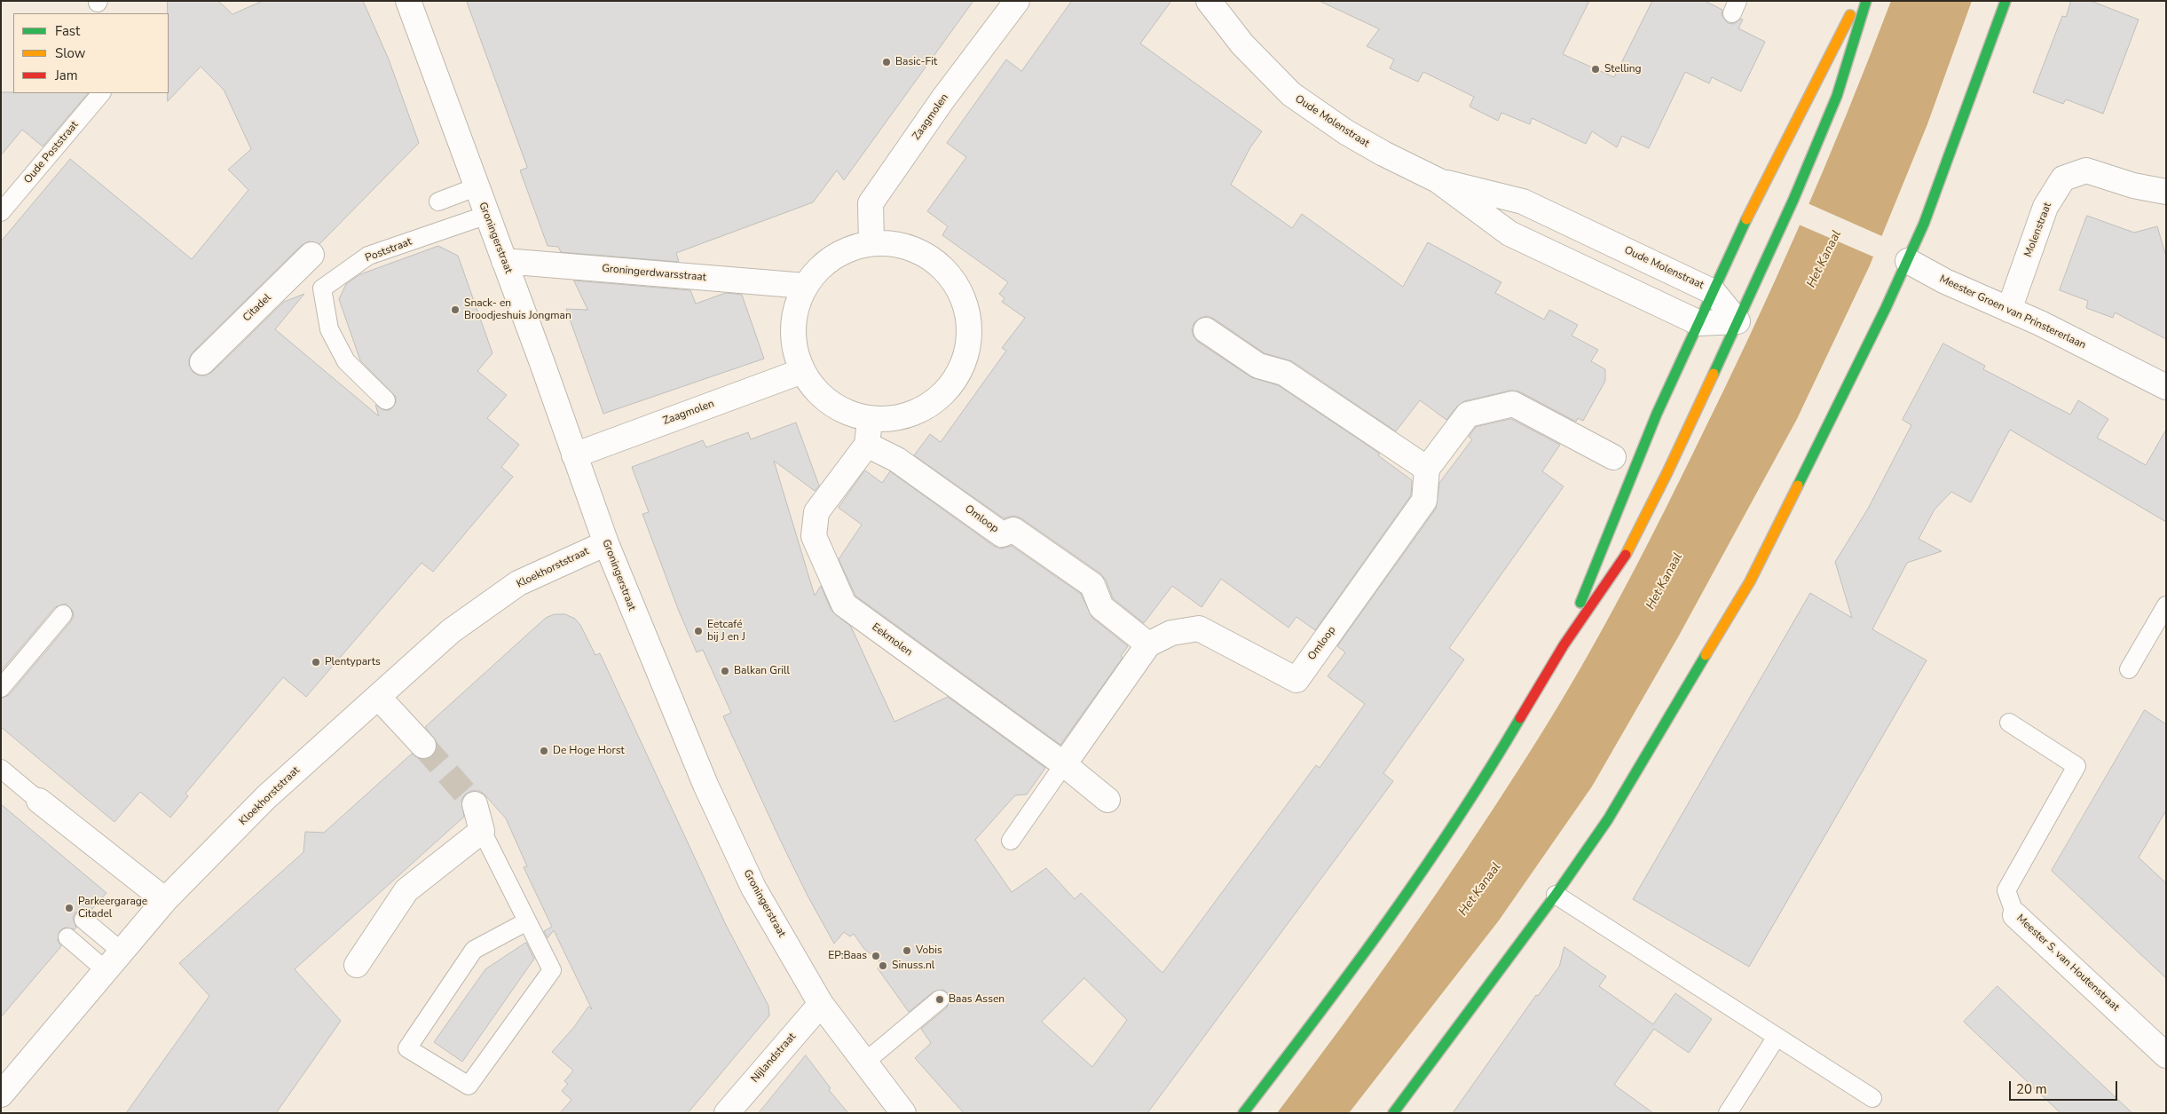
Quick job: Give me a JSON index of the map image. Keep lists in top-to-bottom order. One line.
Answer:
{"streets":{"street":["Zaagmolen","Oude Molenstraat","Molenstraat","Groningerstraat","Groningerdwarsstraat","Citadel","Meester Groen van Prinstererlaan","Omloop","Kloekhorststraat","Eekmolen","Meester S. van Houtenstraat","Nijlandstraat"],"lane":["Oude Poststraat","Poststraat"]},"crossings":[["Zaagmolen","Groningerstraat"],["Molenstraat","Meester Groen van Prinstererlaan"],["Groningerstraat","Poststraat"],["Groningerstraat","Groningerdwarsstraat"],["Groningerstraat","Kloekhorststraat"],["Groningerstraat","Nijlandstraat"],["Omloop","Eekmolen"]],"water":["Het Kanaal"],"places":["Basic-Fit","Stelling","Snack- en Broodjeshuis Jongman","Eetcafé bij J en J","Plentyparts","Balkan Grill","De Hoge Horst","Parkeergarage Citadel","Vobis","EP:Baas","Sinuss.nl","Baas Assen"],"legend":["Fast","Slow","Jam"],"scale_bar":"20 m"}
